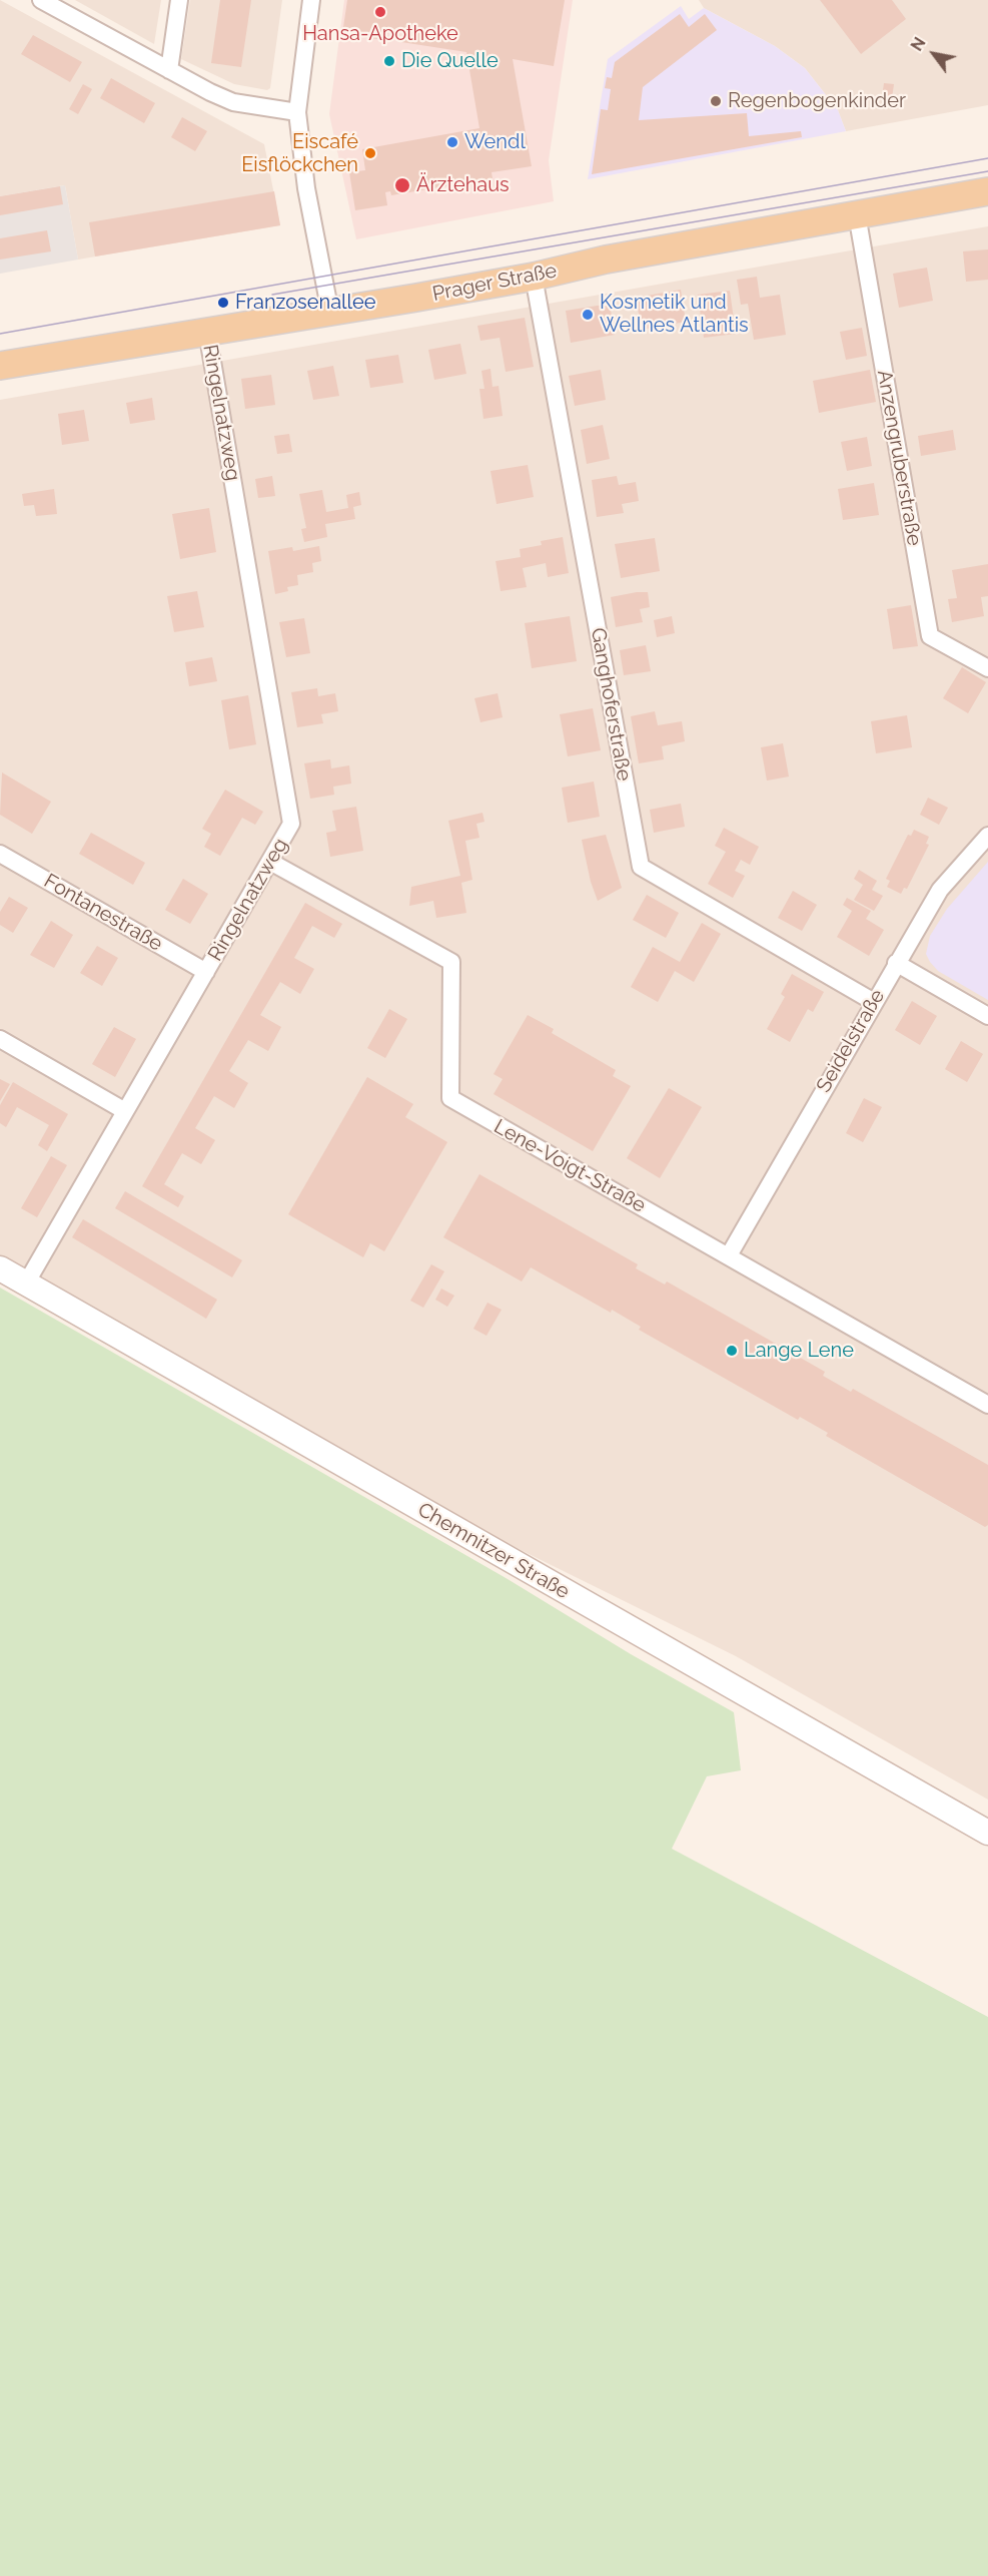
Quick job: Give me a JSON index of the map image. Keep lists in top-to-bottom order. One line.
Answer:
{"streets":{"main road":["Prager Straße","Chemnitzer Straße"],"street":["Ringelnatzweg","Anzengruberstraße","Ganghoferstraße","Fontanestraße","Seidelstraße","Lene-Voigt-Straße"]},"crossings":[["Prager Straße","Ringelnatzweg"],["Prager Straße","Anzengruberstraße"],["Prager Straße","Ganghoferstraße"],["Ringelnatzweg","Fontanestraße"],["Ringelnatzweg","Lene-Voigt-Straße"],["Ringelnatzweg","Chemnitzer Straße"],["Ganghoferstraße","Seidelstraße"],["Seidelstraße","Lene-Voigt-Straße"]],"places":["Hansa-Apotheke","Die Quelle","Regenbogenkinder","Wendl","Eiscafé Eisflöckchen","Ärztehaus","Franzosenallee","Kosmetik und Wellnes Atlantis","Lange Lene"],"north":"top left"}
